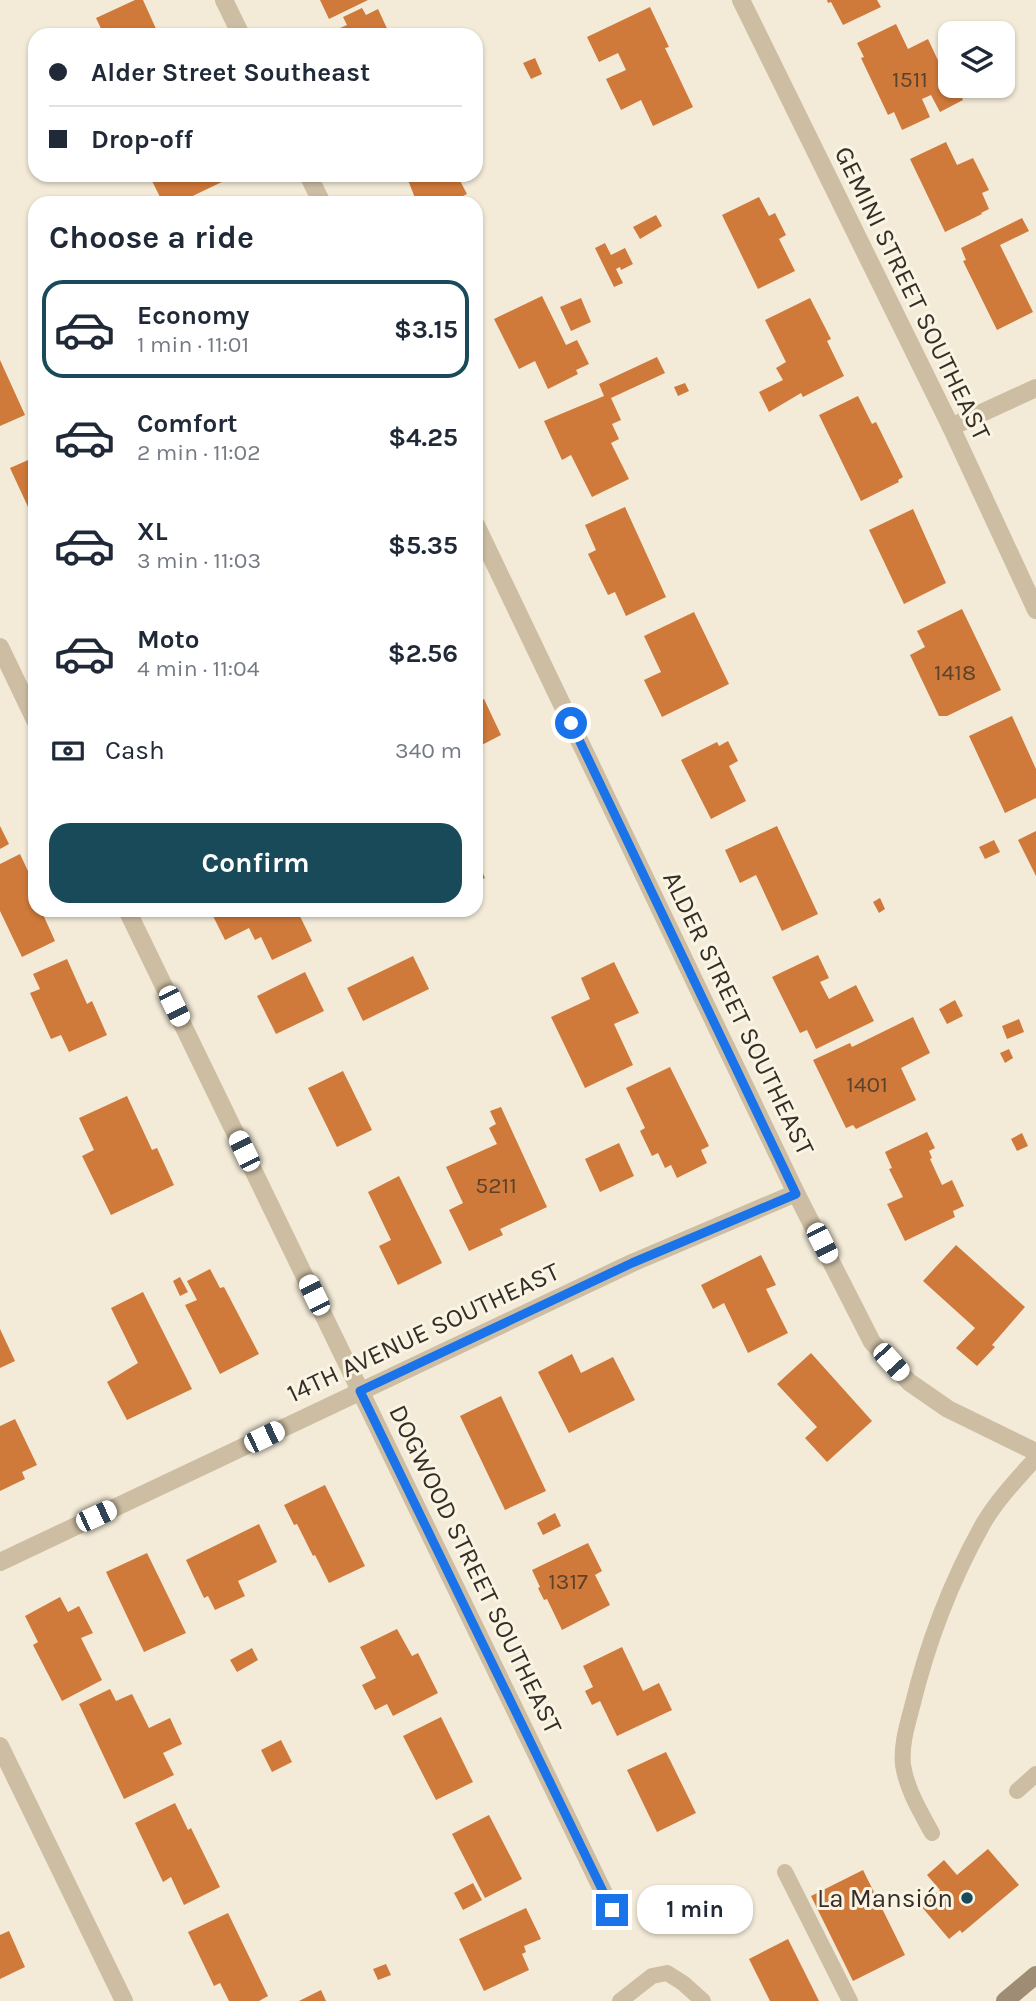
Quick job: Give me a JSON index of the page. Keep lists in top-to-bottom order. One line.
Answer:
{"streets":{"street":["GEMINI STREET SOUTHEAST","ALDER STREET SOUTHEAST","14TH AVENUE SOUTHEAST","DOGWOOD STREET SOUTHEAST"]},"crossings":[["ALDER STREET SOUTHEAST","14TH AVENUE SOUTHEAST"],["14TH AVENUE SOUTHEAST","DOGWOOD STREET SOUTHEAST"]],"places":["La Mansión"],"house_numbers":["1511","1418","1401","5211","1317"],"page":{"banner":["Alder Street Southeast","Drop-off"],"heading":"Choose a ride","list":[{"name":"Economy","note":"1 min · 11:01","value":"$3.15"},{"name":"Comfort","note":"2 min · 11:02","value":"$4.25"},{"name":"XL","note":"3 min · 11:03","value":"$5.35"},{"name":"Moto","note":"4 min · 11:04","value":"$2.56"}],"pay":["Cash","340 m"],"buttons":"Confirm","bubble":"1 min"}}
